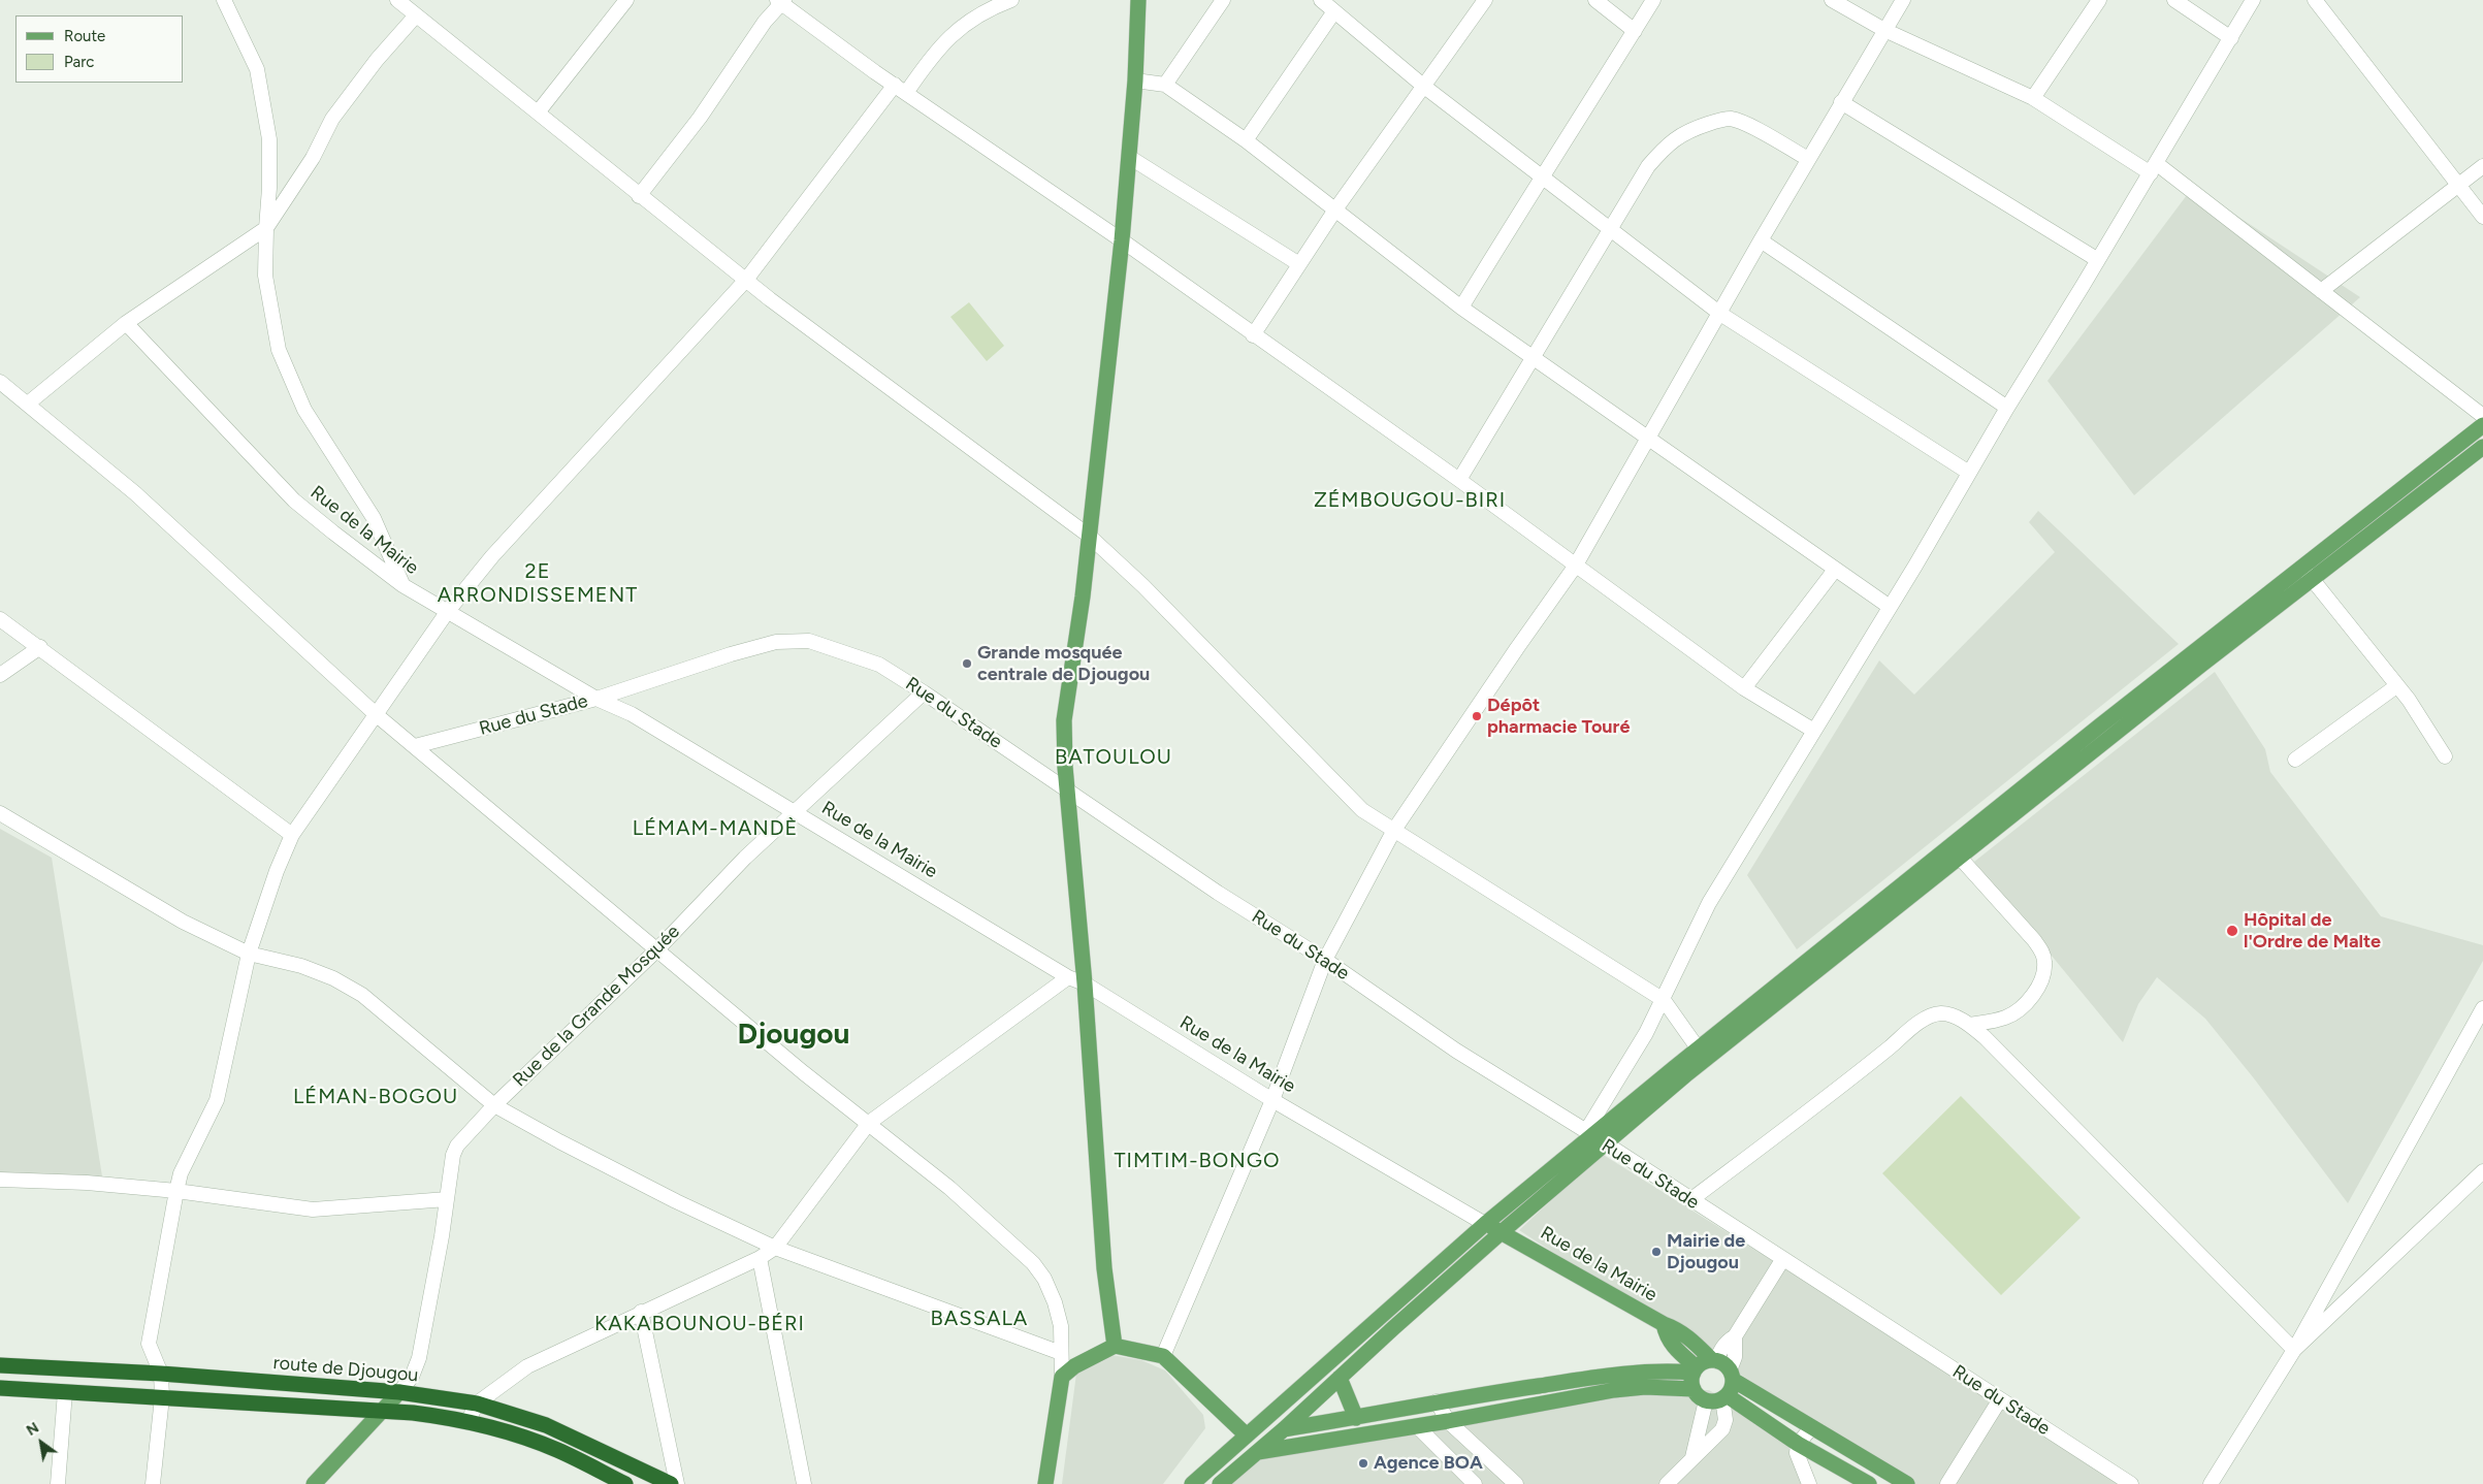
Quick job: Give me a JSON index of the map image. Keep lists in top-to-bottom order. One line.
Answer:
{"streets":{"highway":["route de Djougou"],"main road":["Rue de la Mairie"],"street":["Rue du Stade","Rue de la Grande Mosquée"]},"crossings":[["Rue de la Mairie","Rue du Stade"],["Rue de la Mairie","Rue de la Grande Mosquée"],["Rue du Stade","Rue de la Grande Mosquée"],["Rue de la Grande Mosquée","route de Djougou"]],"districts":["ZÉMBOUGOU-BIRI","2E ARRONDISSEMENT","BATOULOU","LÉMAM-MANDÈ","Djougou","LÉMAN-BOGOU","TIMTIM-BONGO","BASSALA","KAKABOUNOU-BÉRI"],"places":["Grande mosquée centrale de Djougou","Dépôt pharmacie Touré","Hôpital de l'Ordre de Malte","Mairie de Djougou","Agence BOA"],"legend":["Route","Parc"],"north":"top left"}
